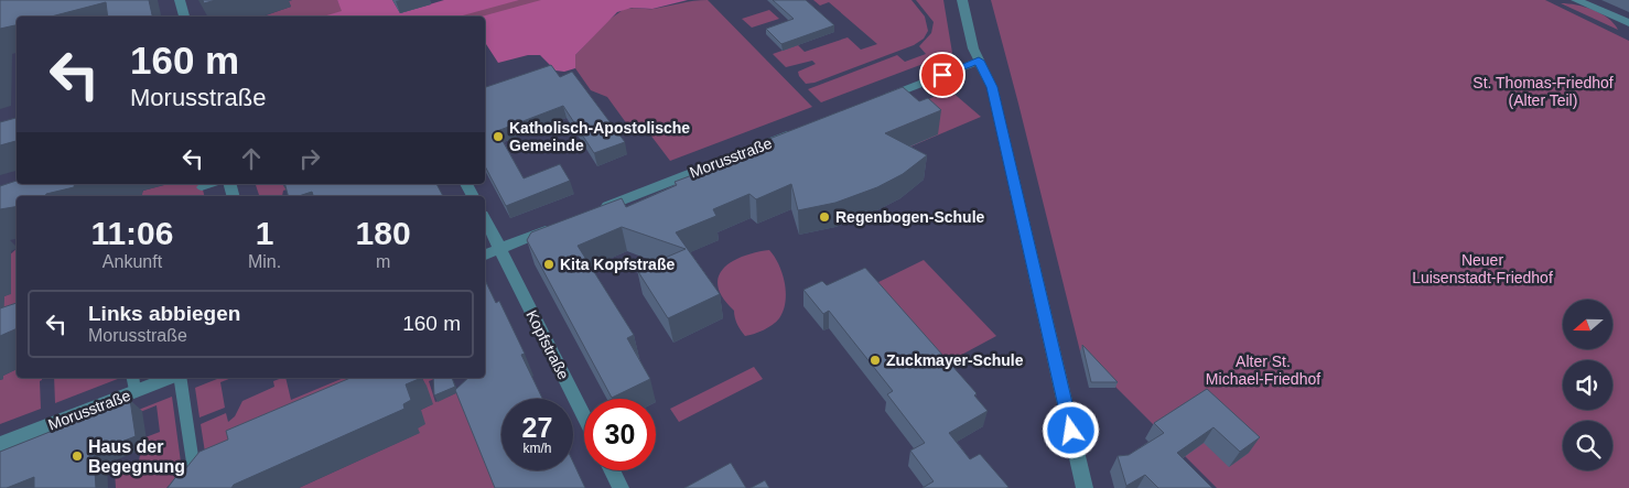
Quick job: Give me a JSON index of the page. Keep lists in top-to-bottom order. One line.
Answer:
{"streets":{"street":["Morusstraße","Kopfstraße"]},"parks":["St. Thomas-Friedhof (Alter Teil)","Neuer Luisenstadt-Friedhof","Alter St. Michael-Friedhof"],"places":["Katholisch-Apostolische Gemeinde","Regenbogen-Schule","Kita Kopfstraße","Zuckmayer-Schule","Haus der Begegnung"],"north":"left","page":{"turn":["160 m","Morusstraße"],"eta":["11:06","Ankunft","1","Min.","180","m"],"list":[{"name":"Links abbiegen","note":"Morusstraße","value":"160 m"}],"speed":"27 km/h","limit":"30"}}
